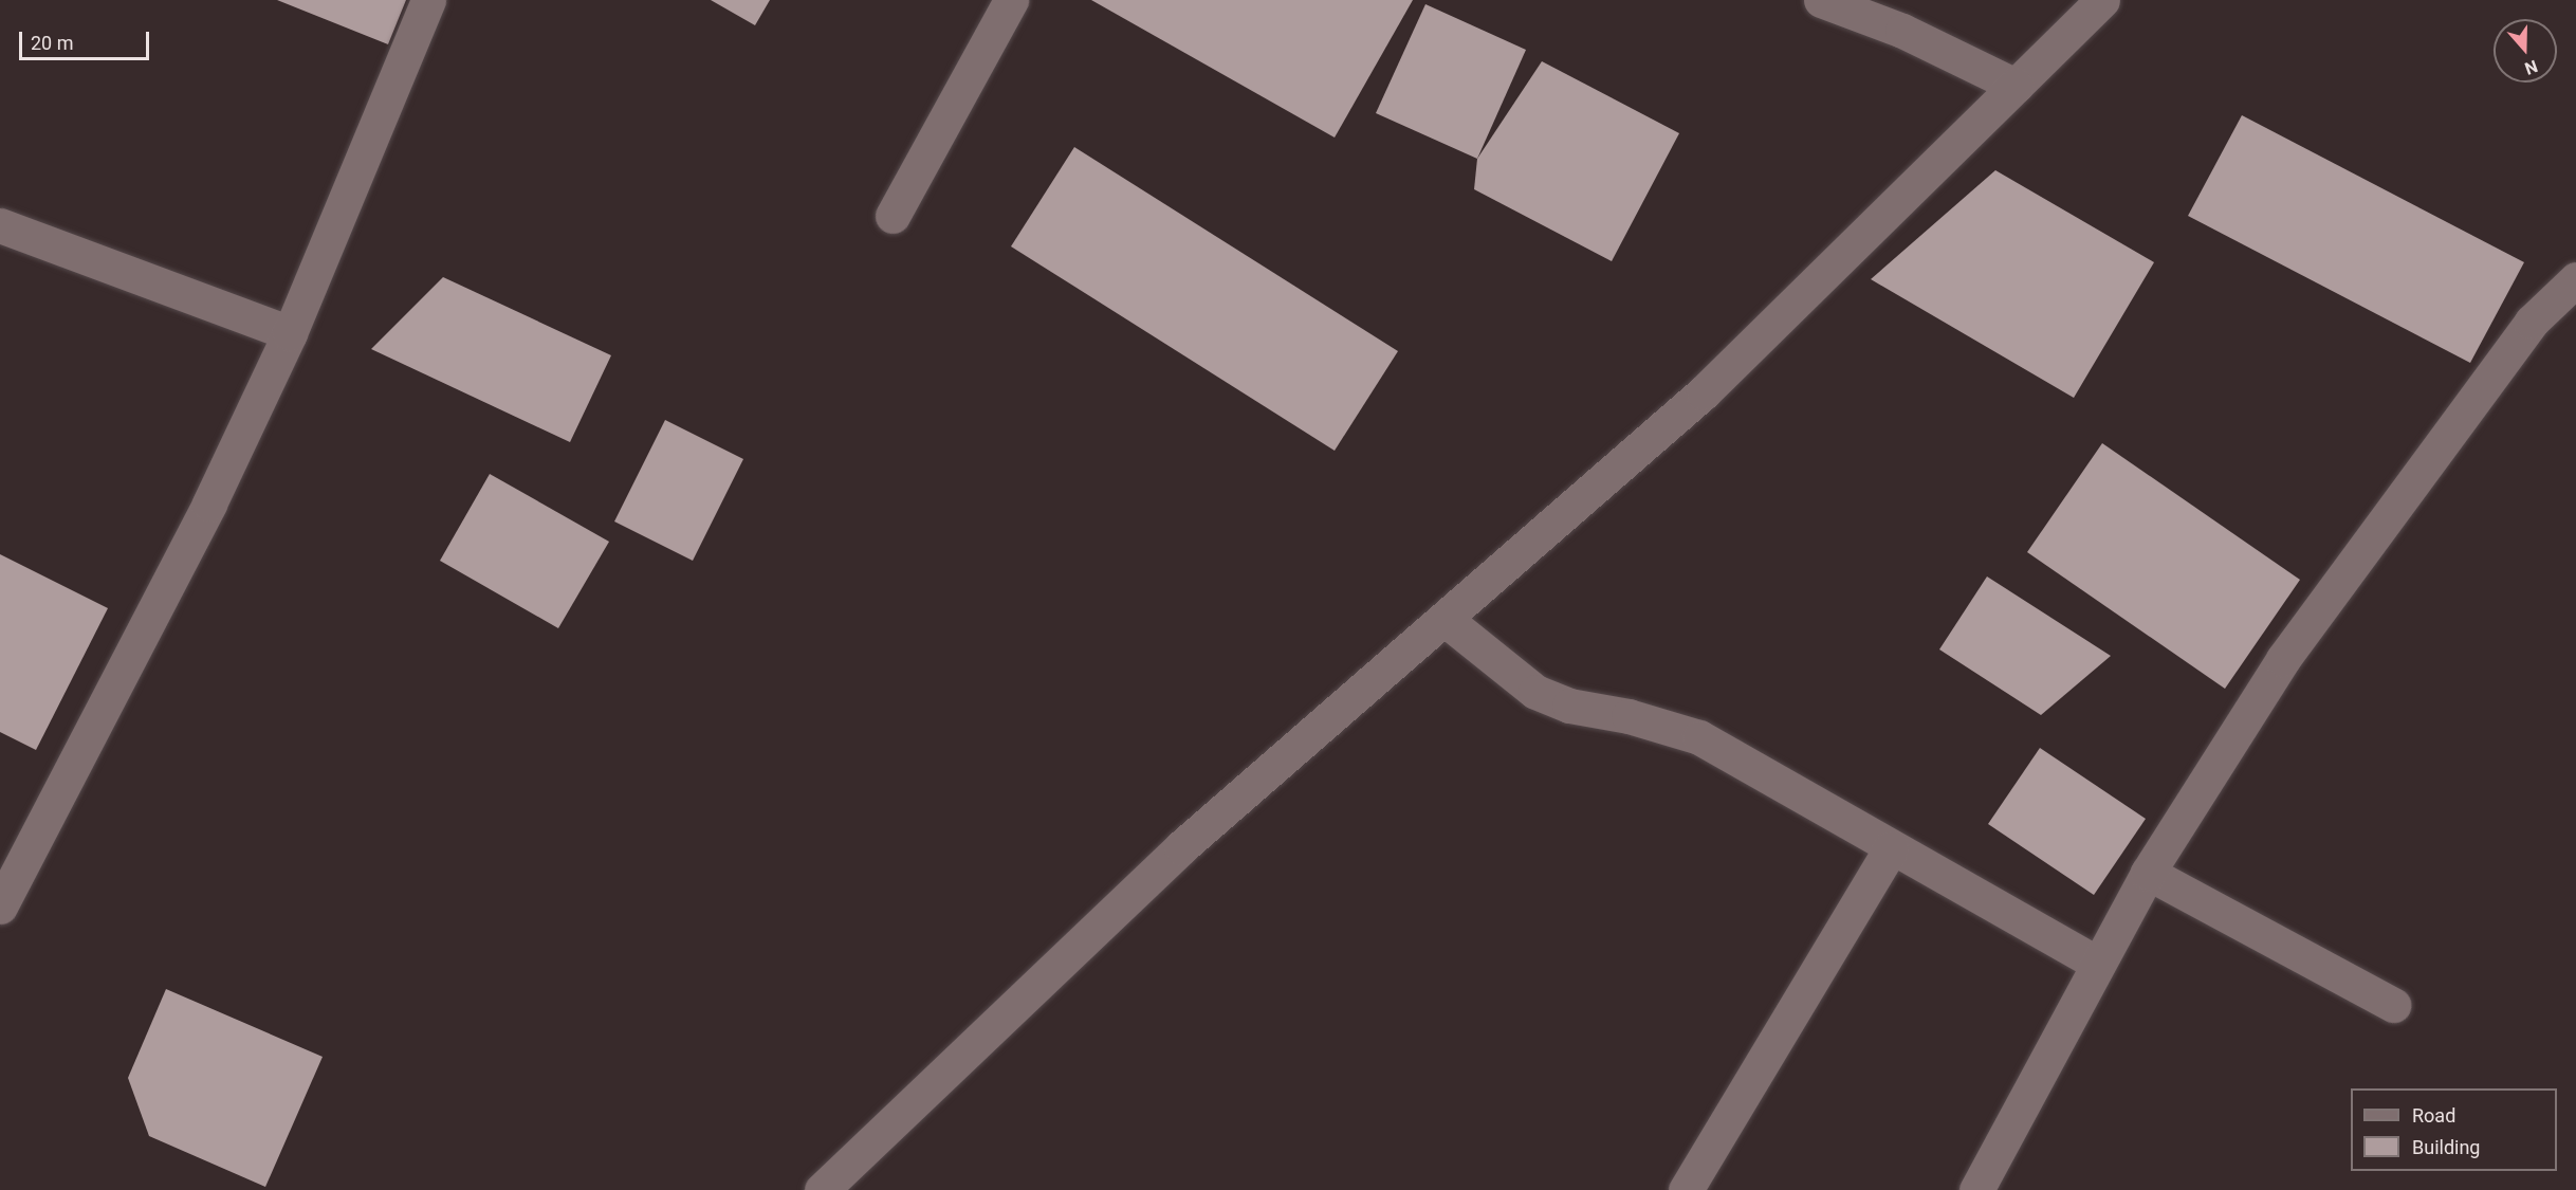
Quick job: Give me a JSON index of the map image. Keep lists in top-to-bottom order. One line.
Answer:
{"legend":["Road","Building"],"scale_bar":"20 m","north":"bottom"}
